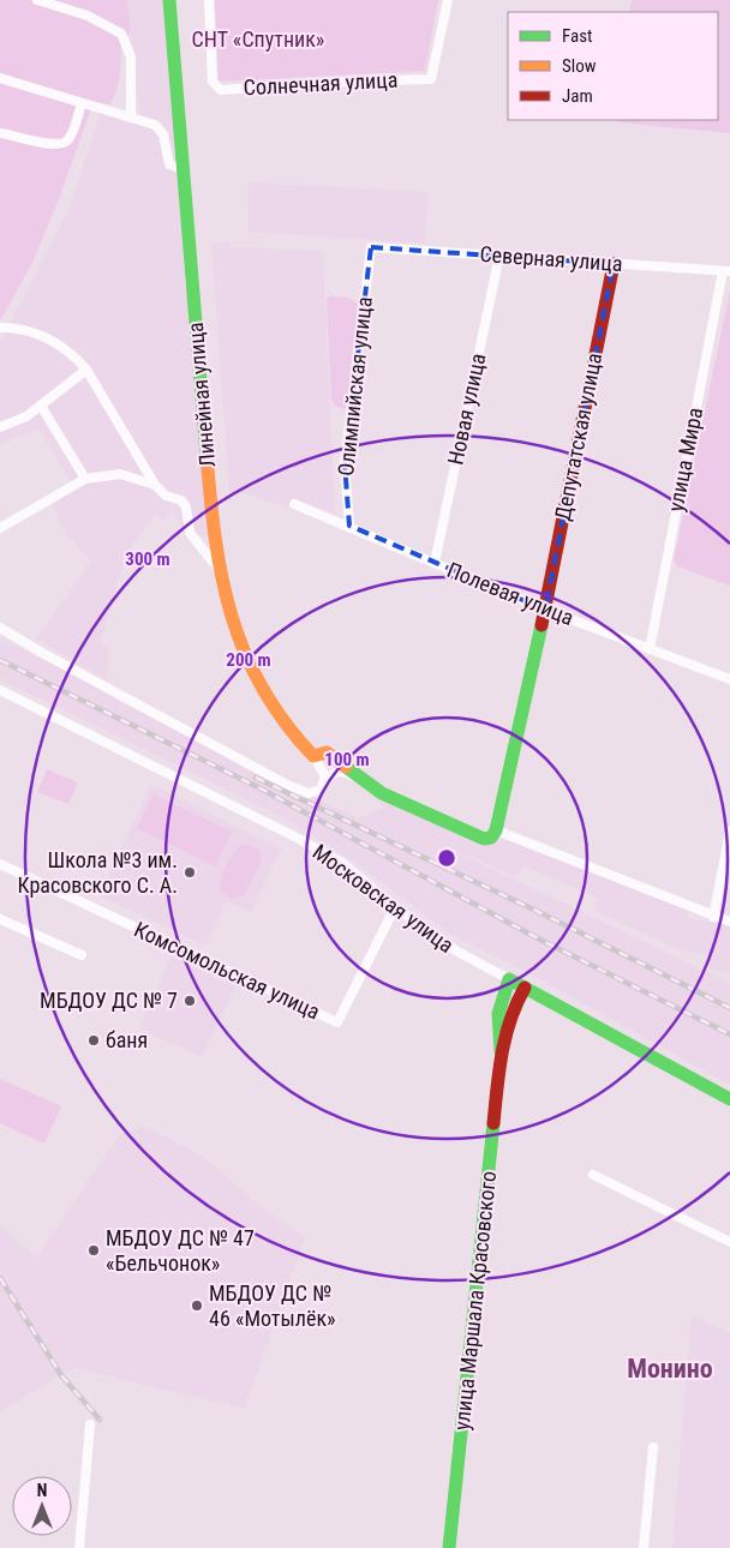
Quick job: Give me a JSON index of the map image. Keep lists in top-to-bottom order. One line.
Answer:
{"streets":{"street":["Солнечная улица","Северная улица","Олимпийская улица","Линейная улица","Новая улица","Депутатская улица","улица Мира","Полевая улица","Московская улица","Комсомольская улица","улица Маршала Красовского"]},"crossings":[["Северная улица","Олимпийская улица"],["Северная улица","Новая улица"],["Северная улица","Депутатская улица"],["Северная улица","улица Мира"],["Олимпийская улица","Полевая улица"],["Линейная улица","Депутатская улица"],["Новая улица","Полевая улица"],["Депутатская улица","Полевая улица"],["улица Мира","Полевая улица"],["Московская улица","Комсомольская улица"],["Московская улица","улица Маршала Красовского"]],"districts":["Монино"],"parks":["СНТ «Спутник»"],"places":["Школа №3 им. Красовского С. А.","МБДОУ ДС № 7","баня","МБДОУ ДС № 47 «Бельчонок»","МБДОУ ДC № 46 «Мотылёк»"],"legend":["Fast","Slow","Jam"],"north":"top","rings":["300 m","200 m","100 m"]}
